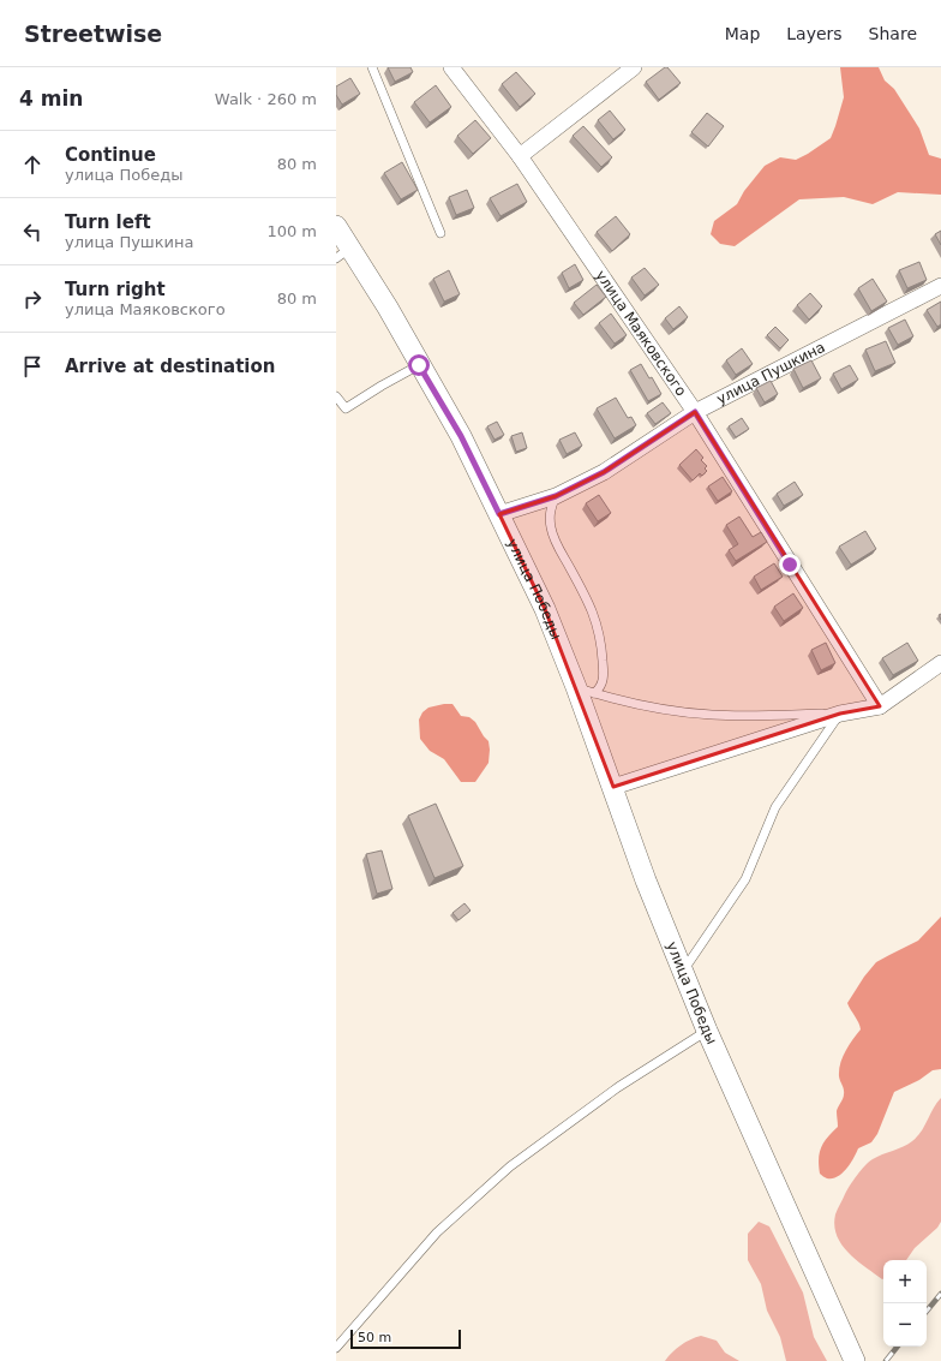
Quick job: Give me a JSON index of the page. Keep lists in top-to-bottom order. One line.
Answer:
{"streets":{"street":["улица Маяковского","улица Пушкина","улица Победы"]},"crossings":[["улица Маяковского","улица Пушкина"],["улица Пушкина","улица Победы"]],"scale_bar":"50 m","page":{"header":"Streetwise","nav":["Map","Layers","Share"],"heading":["4 min","Walk · 260 m"],"list":[["Continue","улица Победы","80 m"],["Turn left","улица Пушкина","100 m"],["Turn right","улица Маяковского","80 m"],"Arrive at destination"],"map_buttons":["+","−"],"scale":"50 m"}}
